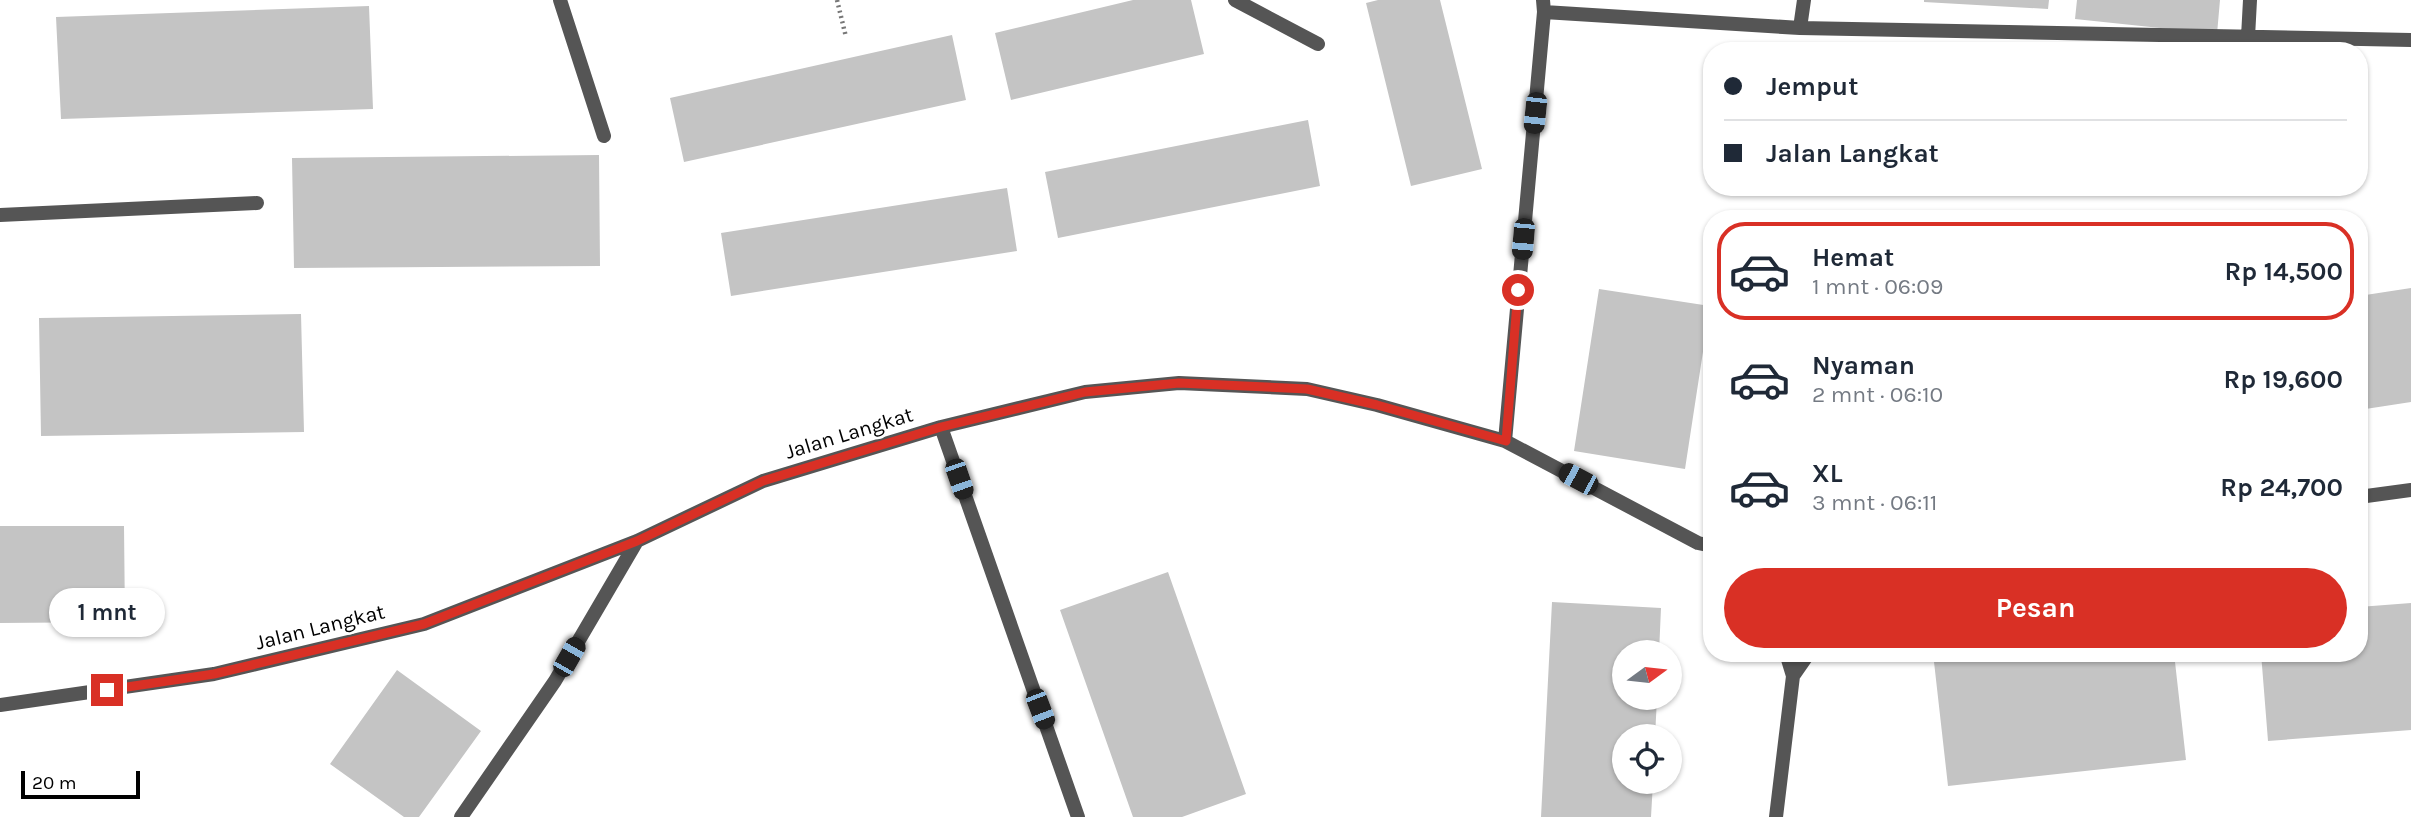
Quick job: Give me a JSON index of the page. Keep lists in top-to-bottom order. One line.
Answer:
{"streets":{"street":["Jalan Langkat"]},"scale_bar":"20 m","north":"right","page":{"banner":["Jemput","Jalan Langkat"],"list":[{"name":"Hemat","note":"1 mnt · 06:09","value":"Rp 14,500"},{"name":"Nyaman","note":"2 mnt · 06:10","value":"Rp 19,600"},{"name":"XL","note":"3 mnt · 06:11","value":"Rp 24,700"}],"buttons":"Pesan","bubble":"1 mnt","scale":"20 m"}}
